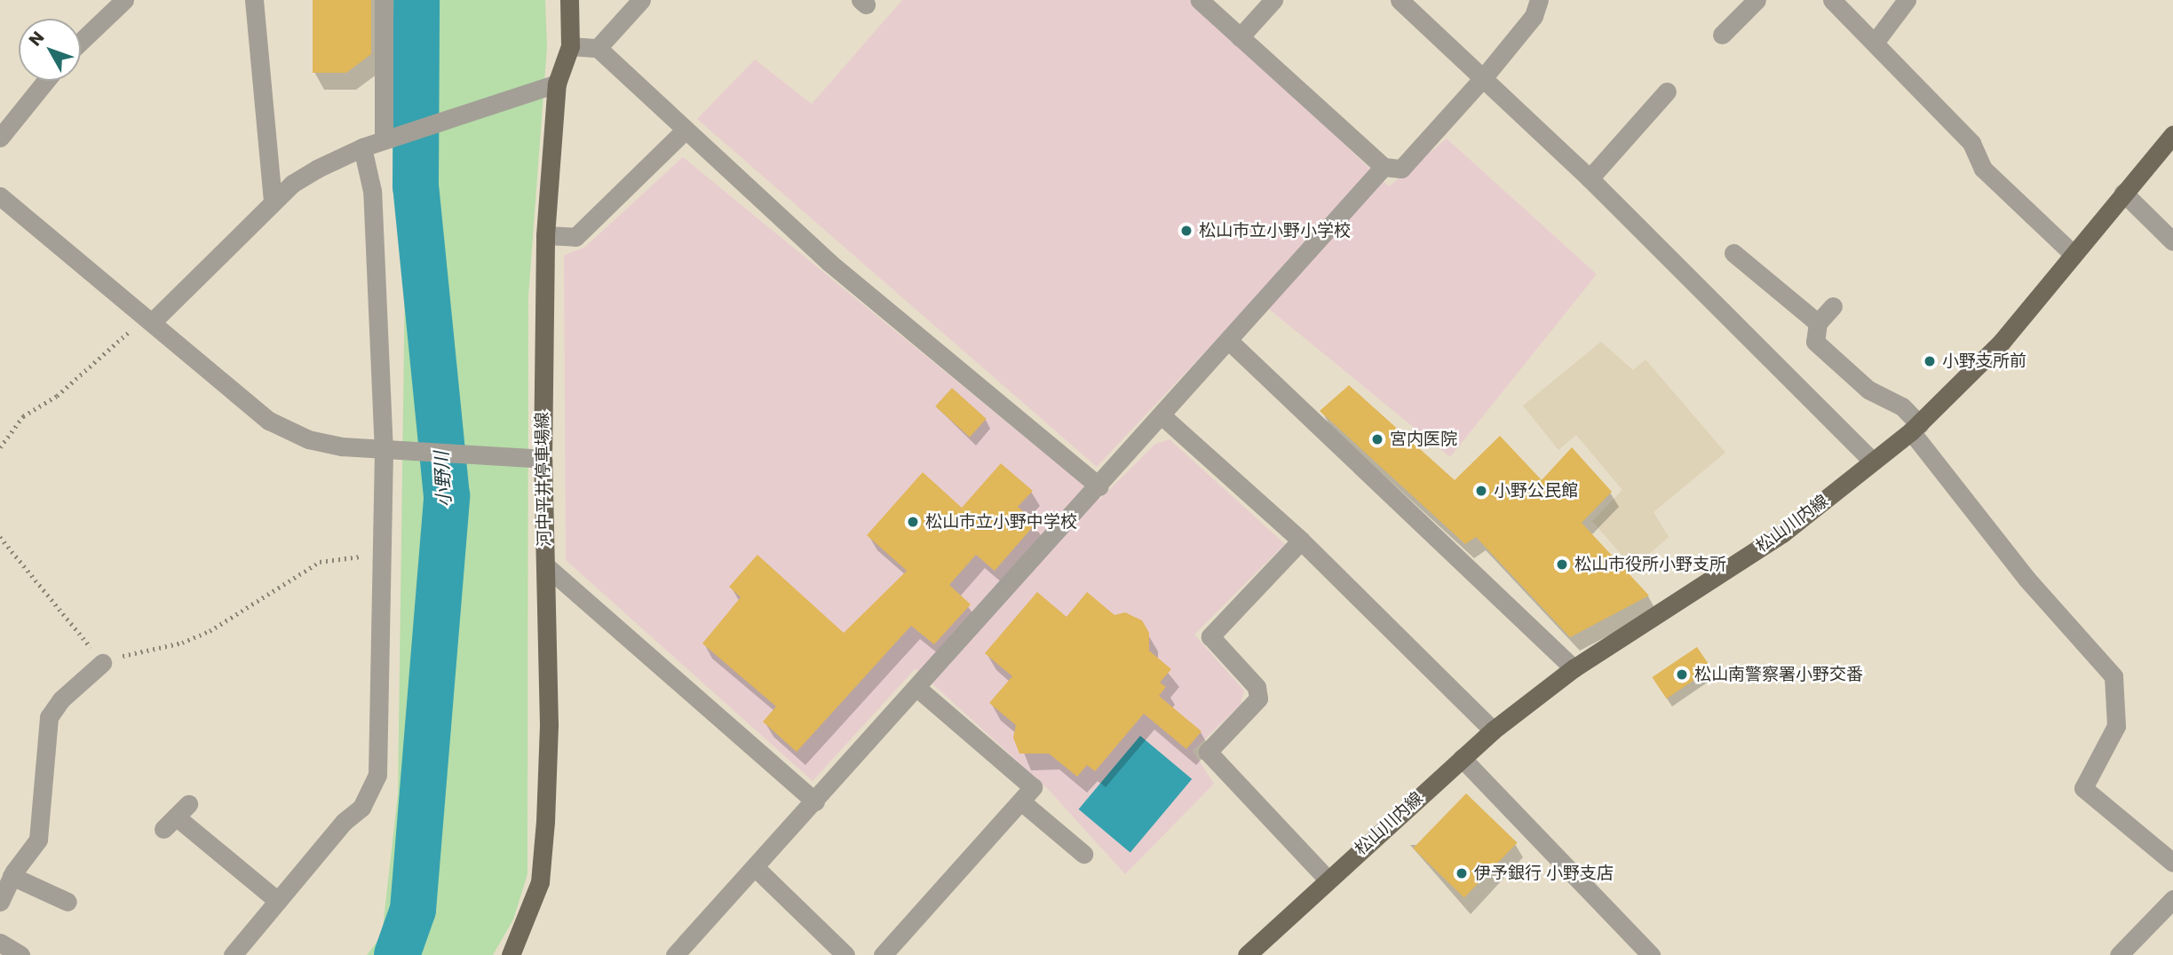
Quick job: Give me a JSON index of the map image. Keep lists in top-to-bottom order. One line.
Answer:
{"streets":{"main road":["河中平井停車場線","松山川内線"]},"water":["小野川"],"places":["松山市立小野小学校","小野支所前","宮内医院","小野公民館","松山市立小野中学校","松山市役所小野支所","松山南警察署小野交番","伊予銀行 小野支店"],"north":"top left"}
